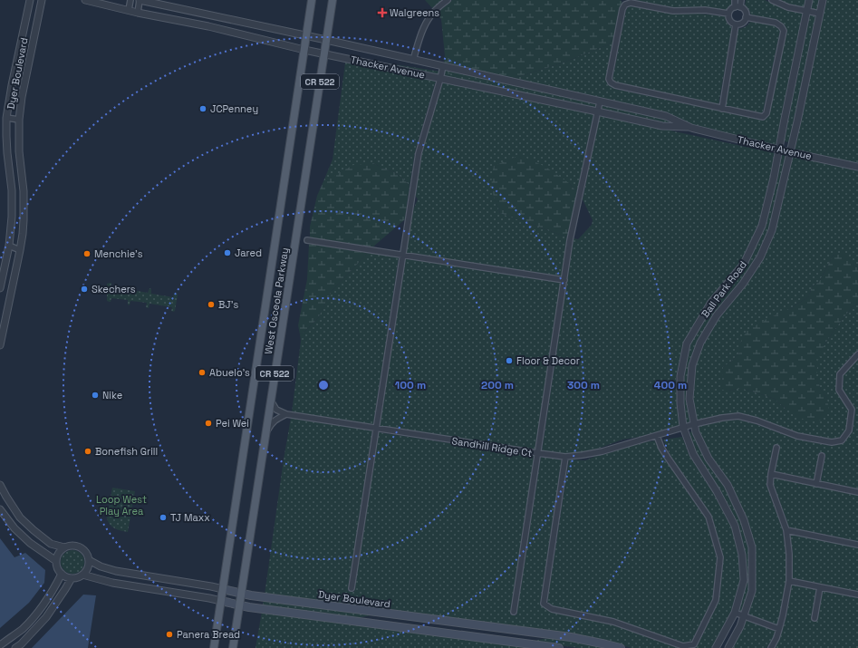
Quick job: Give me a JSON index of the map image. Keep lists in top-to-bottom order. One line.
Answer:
{"streets":{"main road":["Dyer Boulevard","CR 522","West Osceola Parkway"],"street":["Thacker Avenue","Ball Park Road","Sandhill Ridge Ct"]},"crossings":[["Thacker Avenue","Ball Park Road"],["Thacker Avenue","West Osceola Parkway"],["Dyer Boulevard","West Osceola Parkway"],["Ball Park Road","Sandhill Ridge Ct"]],"parks":["Loop West Play Area"],"places":{"health":["Walgreens"],"other":["JCPenney","Jared","Menchie's","Skechers","BJ's","Floor & Decor","Abuelo's","Nike","Pei Wei","Bonefish Grill","TJ Maxx","Panera Bread"]},"rings":["100 m","200 m","300 m","400 m"]}
